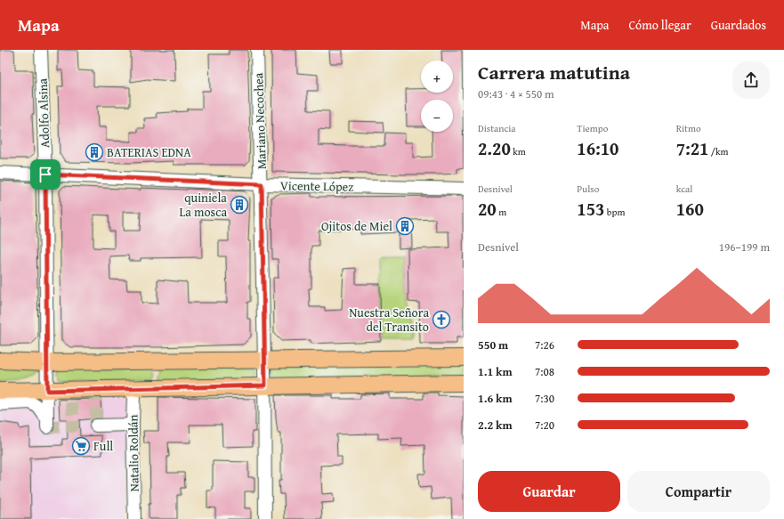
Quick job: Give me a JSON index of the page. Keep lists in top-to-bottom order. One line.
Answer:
{"streets":{"street":["Adolfo Alsina","Mariano Necochea","Vicente López","Natalio Roldán"]},"crossings":[["Adolfo Alsina","Vicente López"],["Mariano Necochea","Vicente López"]],"places":{"building":["BATERIAS EDNA","quiniela La mosca","Ojitos de Miel"],"church":["Nuestra Señora del Transito"],"supermarket":["Full"]},"page":{"header":"Mapa","nav":["Mapa","Cómo llegar","Guardados"],"heading":["Carrera matutina","09:43 · 4 × 550 m"],"map_buttons":["+","−"],"stats":[["Distancia","2.20 km"],["Tiempo","16:10"],["Ritmo","7:21 /km"],["Desnivel","20 m"],["Pulso","153 bpm"],["kcal","160"]],"chart":["Desnivel","196–199 m"],"list":[{"name":"550 m","note":"7:26"},{"name":"1.1 km","note":"7:08"},{"name":"1.6 km","note":"7:30"},{"name":"2.2 km","note":"7:20"}],"buttons":["Guardar","Compartir"]}}
